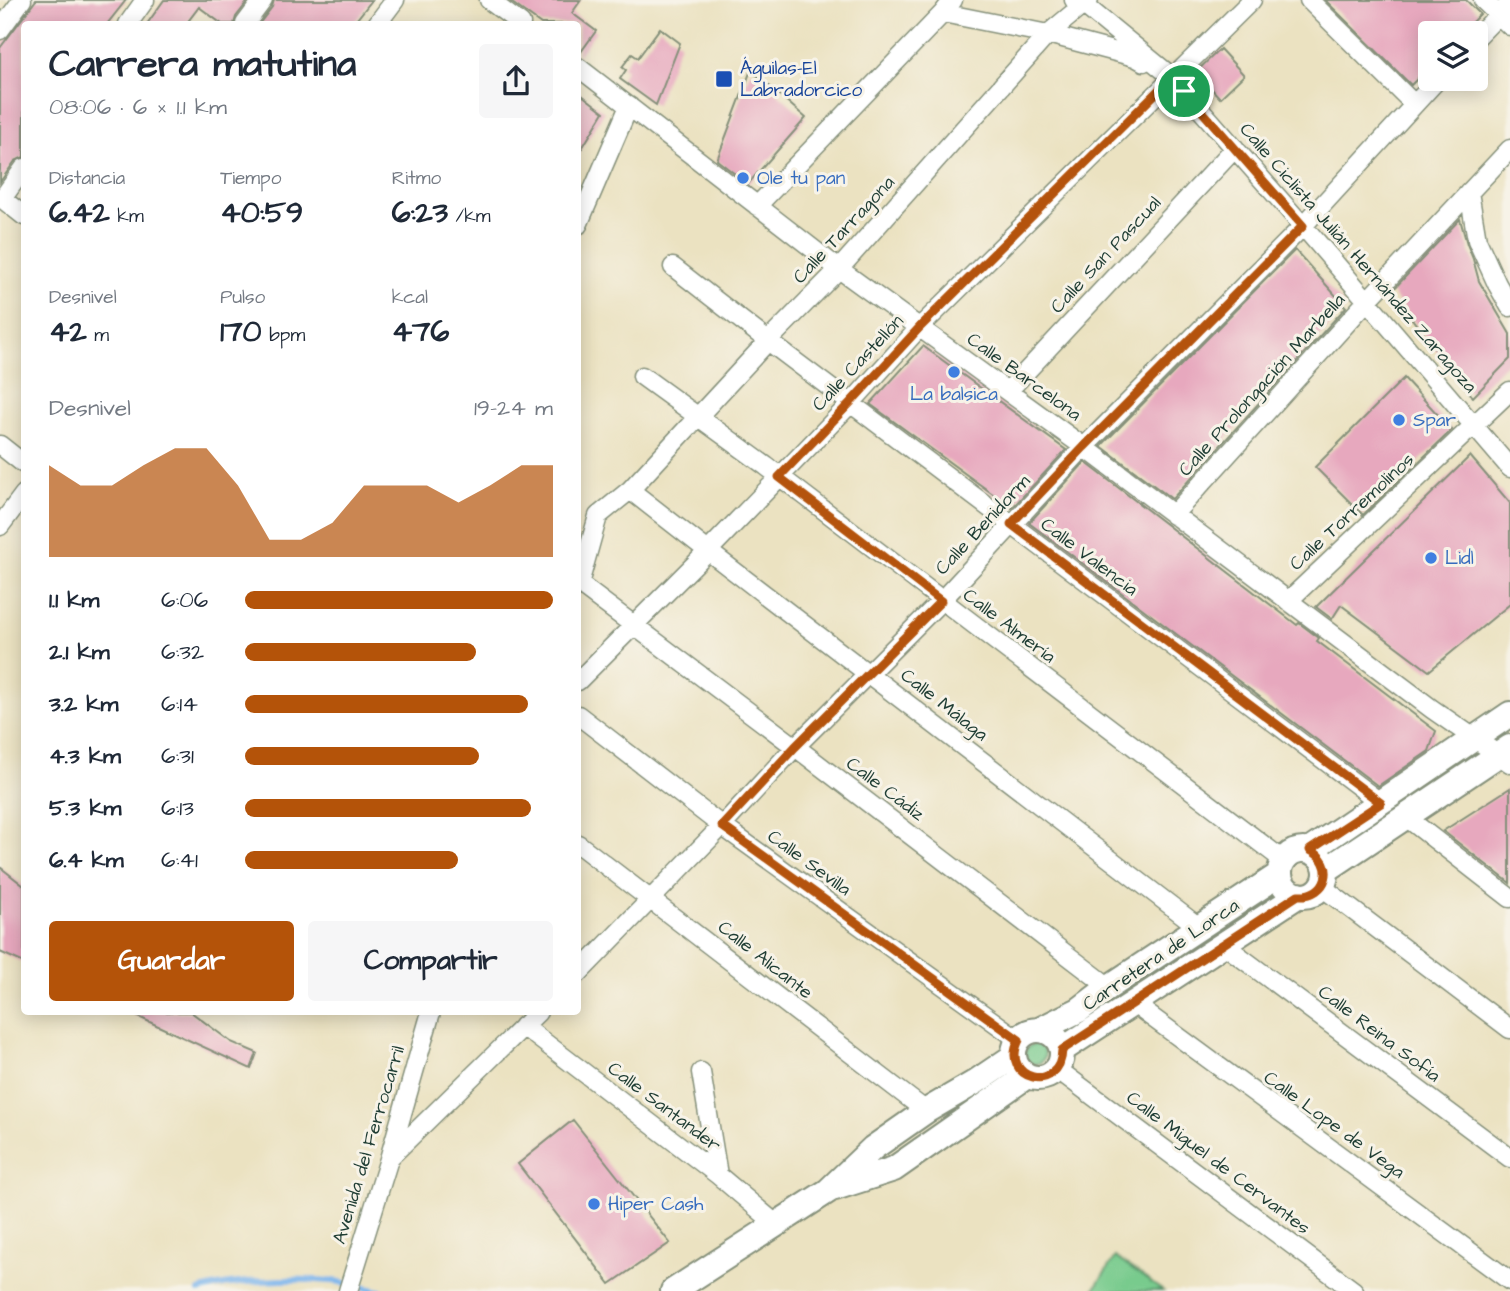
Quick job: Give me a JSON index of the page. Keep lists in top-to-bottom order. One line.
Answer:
{"streets":{"main road":["Carretera de Lorca"],"street":["Calle Tarragona","Calle San Pascual","Calle Ciclista Julián Hernández Zaragoza","Calle Castellón","Calle Barcelona","Calle Prolongación Marbella","Calle Torremolinos","Calle Benidorm","Calle Valencia","Calle Almería","Calle Málaga","Calle Cádiz","Calle Sevilla","Calle Alicante","Calle Reina Sofía","Calle Santander","Calle Lope de Vega","Avenida del Ferrocarril","Calle Miguel de Cervantes"]},"crossings":[["Calle Tarragona","Calle Ciclista Julián Hernández Zaragoza"],["Calle Tarragona","Calle Castellón"],["Calle Tarragona","Calle Barcelona"],["Calle Tarragona","Calle Valencia"],["Calle Tarragona","Calle Almería"],["Calle Tarragona","Calle Málaga"],["Calle Tarragona","Calle Cádiz"],["Calle San Pascual","Calle Ciclista Julián Hernández Zaragoza"],["Calle San Pascual","Calle Barcelona"],["Calle Ciclista Julián Hernández Zaragoza","Calle Castellón"],["Calle Ciclista Julián Hernández Zaragoza","Calle Prolongación Marbella"],["Calle Ciclista Julián Hernández Zaragoza","Calle Torremolinos"],["Calle Ciclista Julián Hernández Zaragoza","Calle Benidorm"],["Calle Castellón","Calle Barcelona"],["Calle Castellón","Calle Valencia"],["Calle Castellón","Calle Almería"],["Calle Castellón","Calle Málaga"],["Calle Castellón","Calle Cádiz"],["Calle Barcelona","Calle Prolongación Marbella"],["Calle Barcelona","Calle Torremolinos"],["Calle Barcelona","Calle Benidorm"],["Calle Barcelona","Carretera de Lorca"],["Calle Benidorm","Calle Valencia"],["Calle Benidorm","Calle Almería"],["Calle Benidorm","Calle Málaga"],["Calle Benidorm","Calle Cádiz"],["Calle Benidorm","Calle Sevilla"],["Calle Benidorm","Calle Alicante"],["Calle Valencia","Carretera de Lorca"],["Calle Almería","Carretera de Lorca"],["Calle Málaga","Carretera de Lorca"],["Calle Cádiz","Carretera de Lorca"],["Calle Sevilla","Carretera de Lorca"],["Carretera de Lorca","Calle Alicante"],["Carretera de Lorca","Calle Reina Sofía"],["Carretera de Lorca","Calle Santander"],["Carretera de Lorca","Calle Lope de Vega"],["Carretera de Lorca","Calle Miguel de Cervantes"]],"places":{"transit":["Águilas-El Labradorcico"],"other":["Ole tu pan","La balsica","Spar","Lidl","Hiper Cash"]},"page":{"heading":["Carrera matutina","08:06 · 6 × 1.1 km"],"stats":[["Distancia","6.42 km"],["Tiempo","40:59"],["Ritmo","6:23 /km"],["Desnivel","42 m"],["Pulso","170 bpm"],["kcal","476"]],"chart":["Desnivel","19–24 m"],"list":[{"name":"1.1 km","note":"6:06"},{"name":"2.1 km","note":"6:32"},{"name":"3.2 km","note":"6:14"},{"name":"4.3 km","note":"6:31"},{"name":"5.3 km","note":"6:13"},{"name":"6.4 km","note":"6:41"}],"buttons":["Guardar","Compartir"]}}
